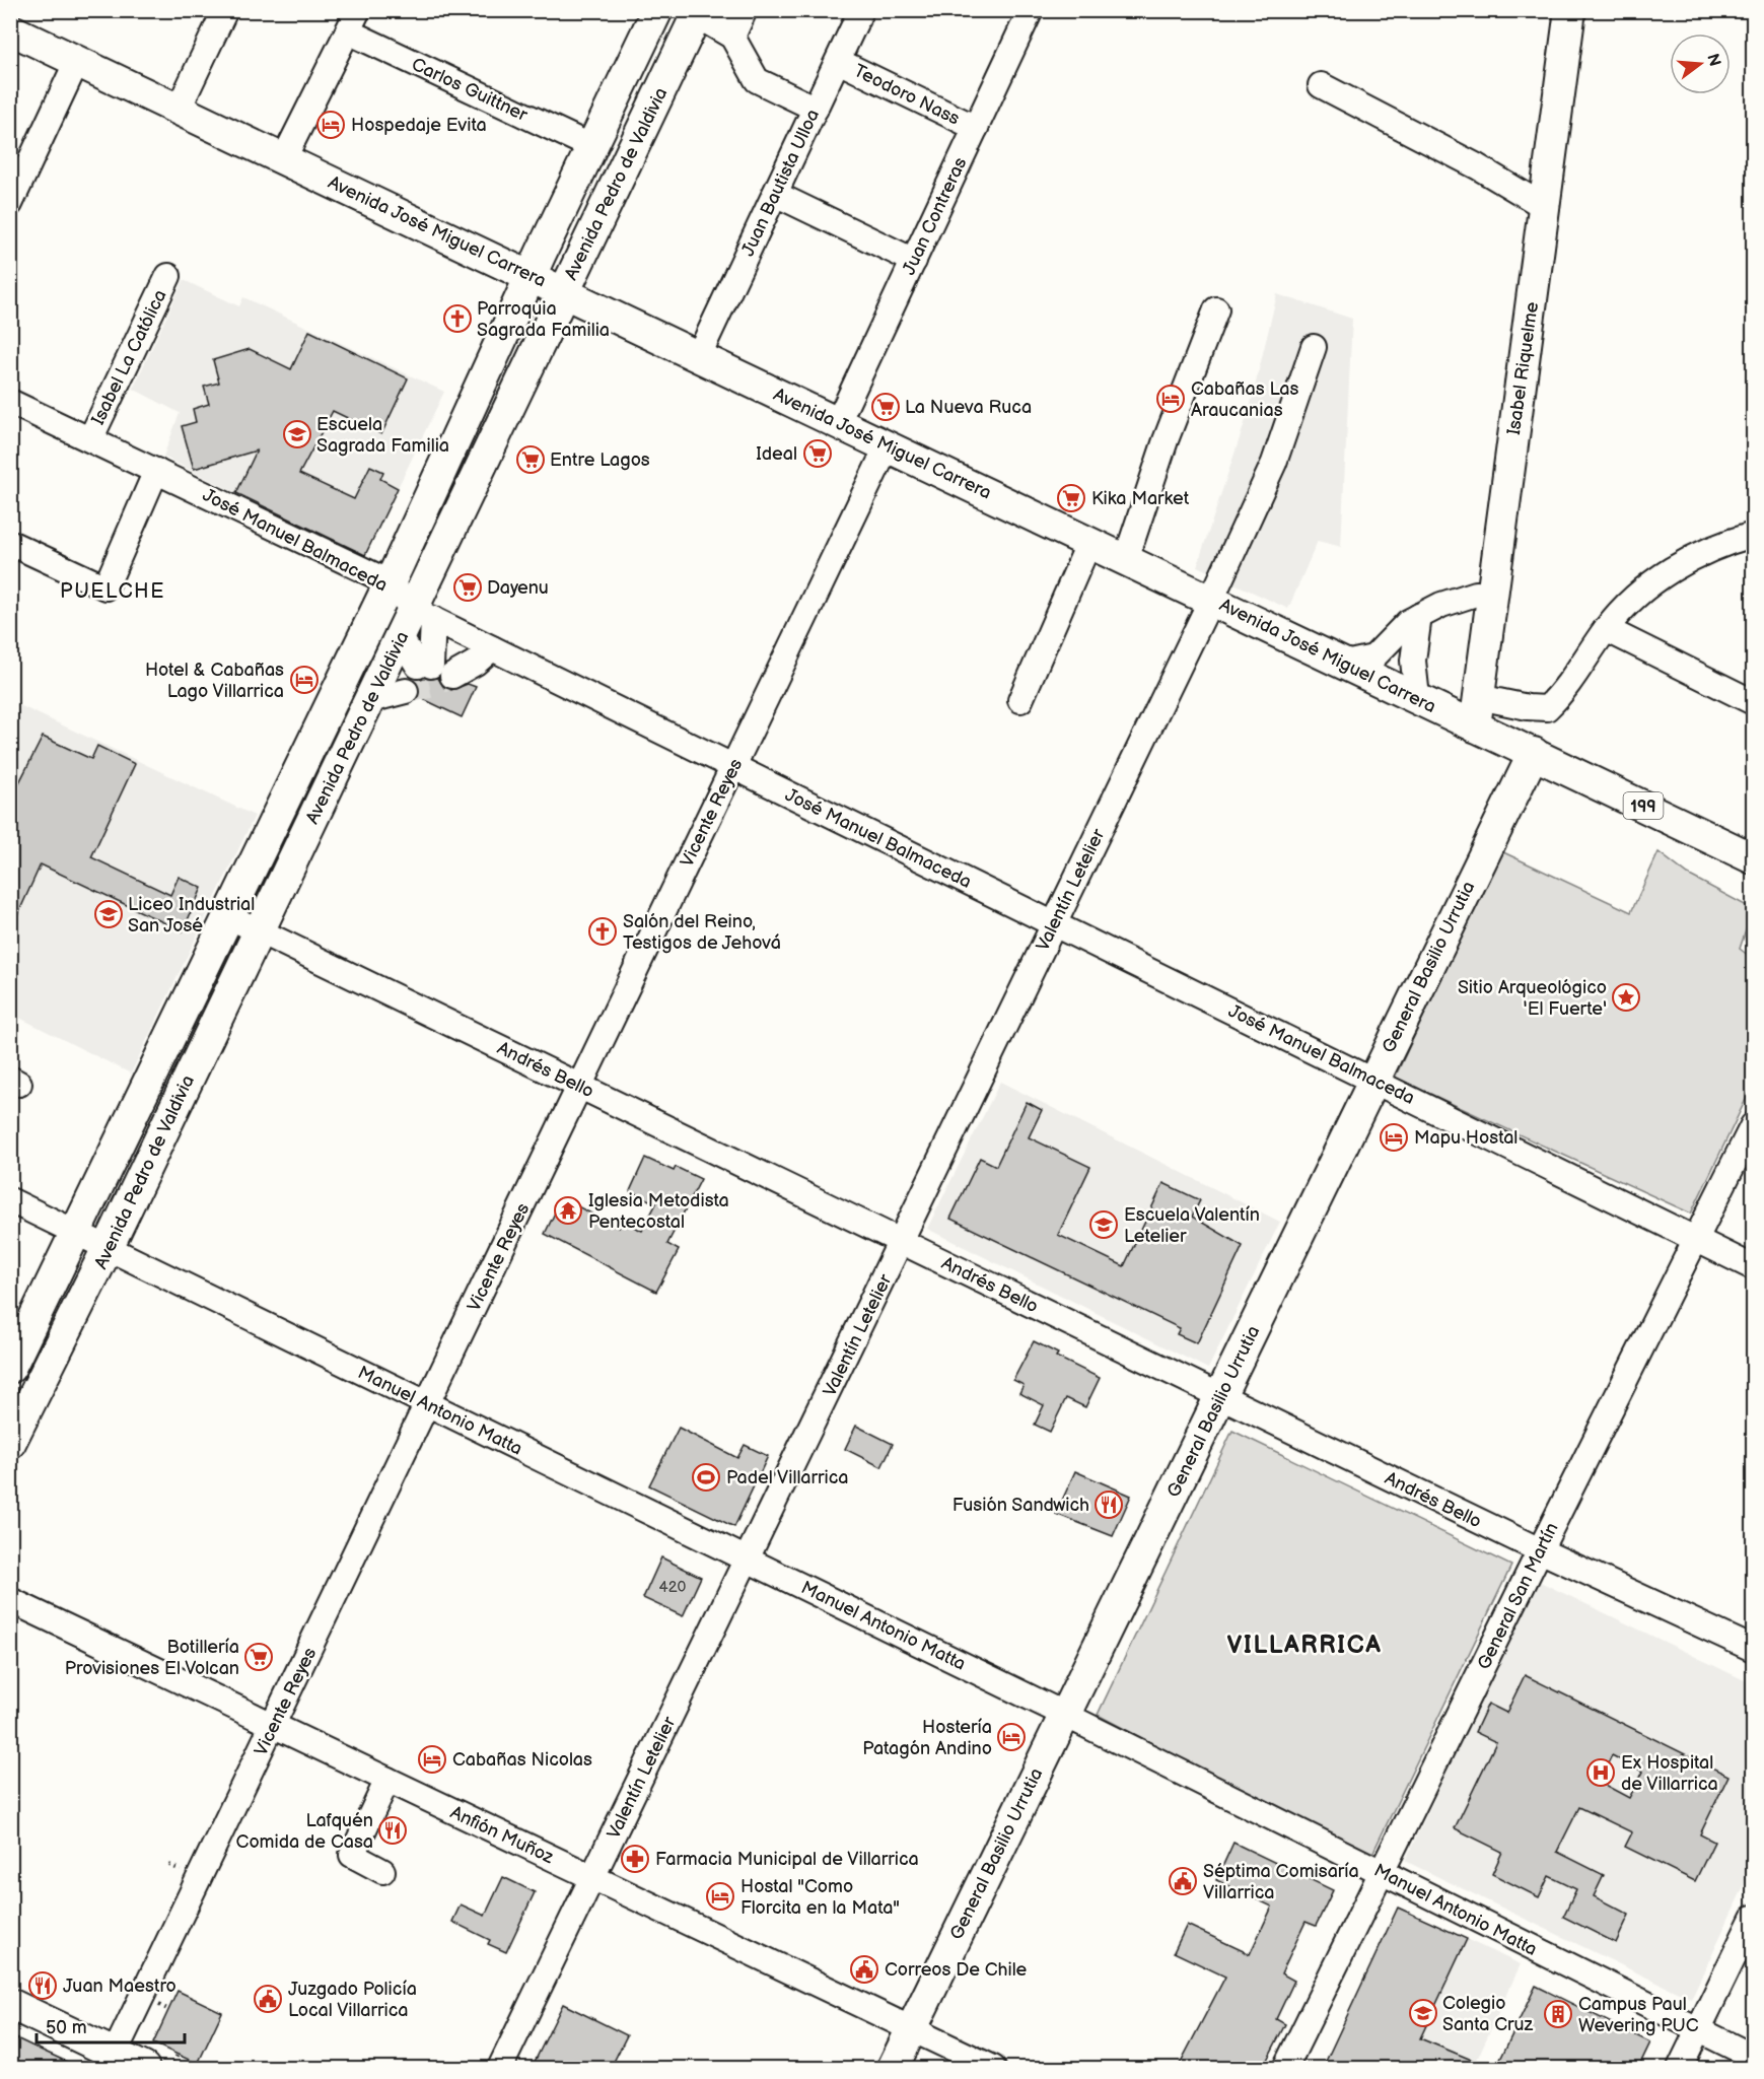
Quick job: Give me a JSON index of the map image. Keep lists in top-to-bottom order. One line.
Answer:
{"streets":{"main road":["Avenida Pedro de Valdivia","Avenida José Miguel Carrera","Isabel Riquelme","199","General Basilio Urrutia"],"street":["Carlos Guittner","Teodoro Nass","Juan Bautista Ulloa","Juan Contreras","Isabel La Católica","José Manuel Balmaceda","Vicente Reyes","Valentín Letelier","Andrés Bello","Manuel Antonio Matta","General San Martín","Anfión Muñoz"]},"crossings":[["Carlos Guittner","Avenida Pedro de Valdivia"],["Teodoro Nass","Juan Bautista Ulloa"],["Teodoro Nass","Juan Contreras"],["Juan Bautista Ulloa","Avenida José Miguel Carrera"],["Avenida Pedro de Valdivia","Avenida José Miguel Carrera"],["Avenida Pedro de Valdivia","José Manuel Balmaceda"],["Avenida Pedro de Valdivia","Andrés Bello"],["Avenida Pedro de Valdivia","Manuel Antonio Matta"],["Juan Contreras","Avenida José Miguel Carrera"],["Avenida José Miguel Carrera","Isabel Riquelme"],["Avenida José Miguel Carrera","Vicente Reyes"],["Avenida José Miguel Carrera","Valentín Letelier"],["Avenida José Miguel Carrera","General Basilio Urrutia"],["Isabel La Católica","José Manuel Balmaceda"],["José Manuel Balmaceda","Vicente Reyes"],["José Manuel Balmaceda","Valentín Letelier"],["José Manuel Balmaceda","General Basilio Urrutia"],["José Manuel Balmaceda","General San Martín"],["Vicente Reyes","Andrés Bello"],["Vicente Reyes","Manuel Antonio Matta"],["Vicente Reyes","Anfión Muñoz"],["Valentín Letelier","Andrés Bello"],["Valentín Letelier","Manuel Antonio Matta"],["Valentín Letelier","Anfión Muñoz"],["General Basilio Urrutia","Andrés Bello"],["General Basilio Urrutia","Manuel Antonio Matta"],["General Basilio Urrutia","Anfión Muñoz"],["Andrés Bello","General San Martín"],["Manuel Antonio Matta","General San Martín"]],"districts":["PUELCHE","VILLARRICA"],"places":{"hotel":["Hospedaje Evita","Cabañas Las Araucanias","Hotel & Cabañas Lago Villarrica","Mapu Hostal","Hostería Patagón Andino","Cabañas Nicolas","Hostal \"Como Florcita en la Mata\""],"church":["Parroquia Sagrada Familia","Salón del Reino, Testigos de Jehová"],"supermarket":["La Nueva Ruca","Ideal","Entre Lagos","Kika Market","Dayenu","Botillería Provisiones El Volcan"],"school or university":["Escuela Sagrada Familia","Liceo Industrial San José","Escuela Valentín Letelier","Colegio Santa Cruz"],"place":["Sitio Arqueológico 'El Fuerte'"],"temple":["Iglesia Metodista Pentecostal"],"sports":["Padel Villarrica"],"restaurant":["Fusión Sandwich","Lafquén Comida de Casa","Juan Maestro"],"hospital":["Ex Hospital de Villarrica"],"pharmacy":["Farmacia Municipal de Villarrica"],"public building":["Séptima Comisaría Villarrica","Correos De Chile","Juzgado Policía Local Villarrica"],"building":["Campus Paul Wevering PUC"]},"house_numbers":["420"],"scale_bar":"50 m","north":"right"}
